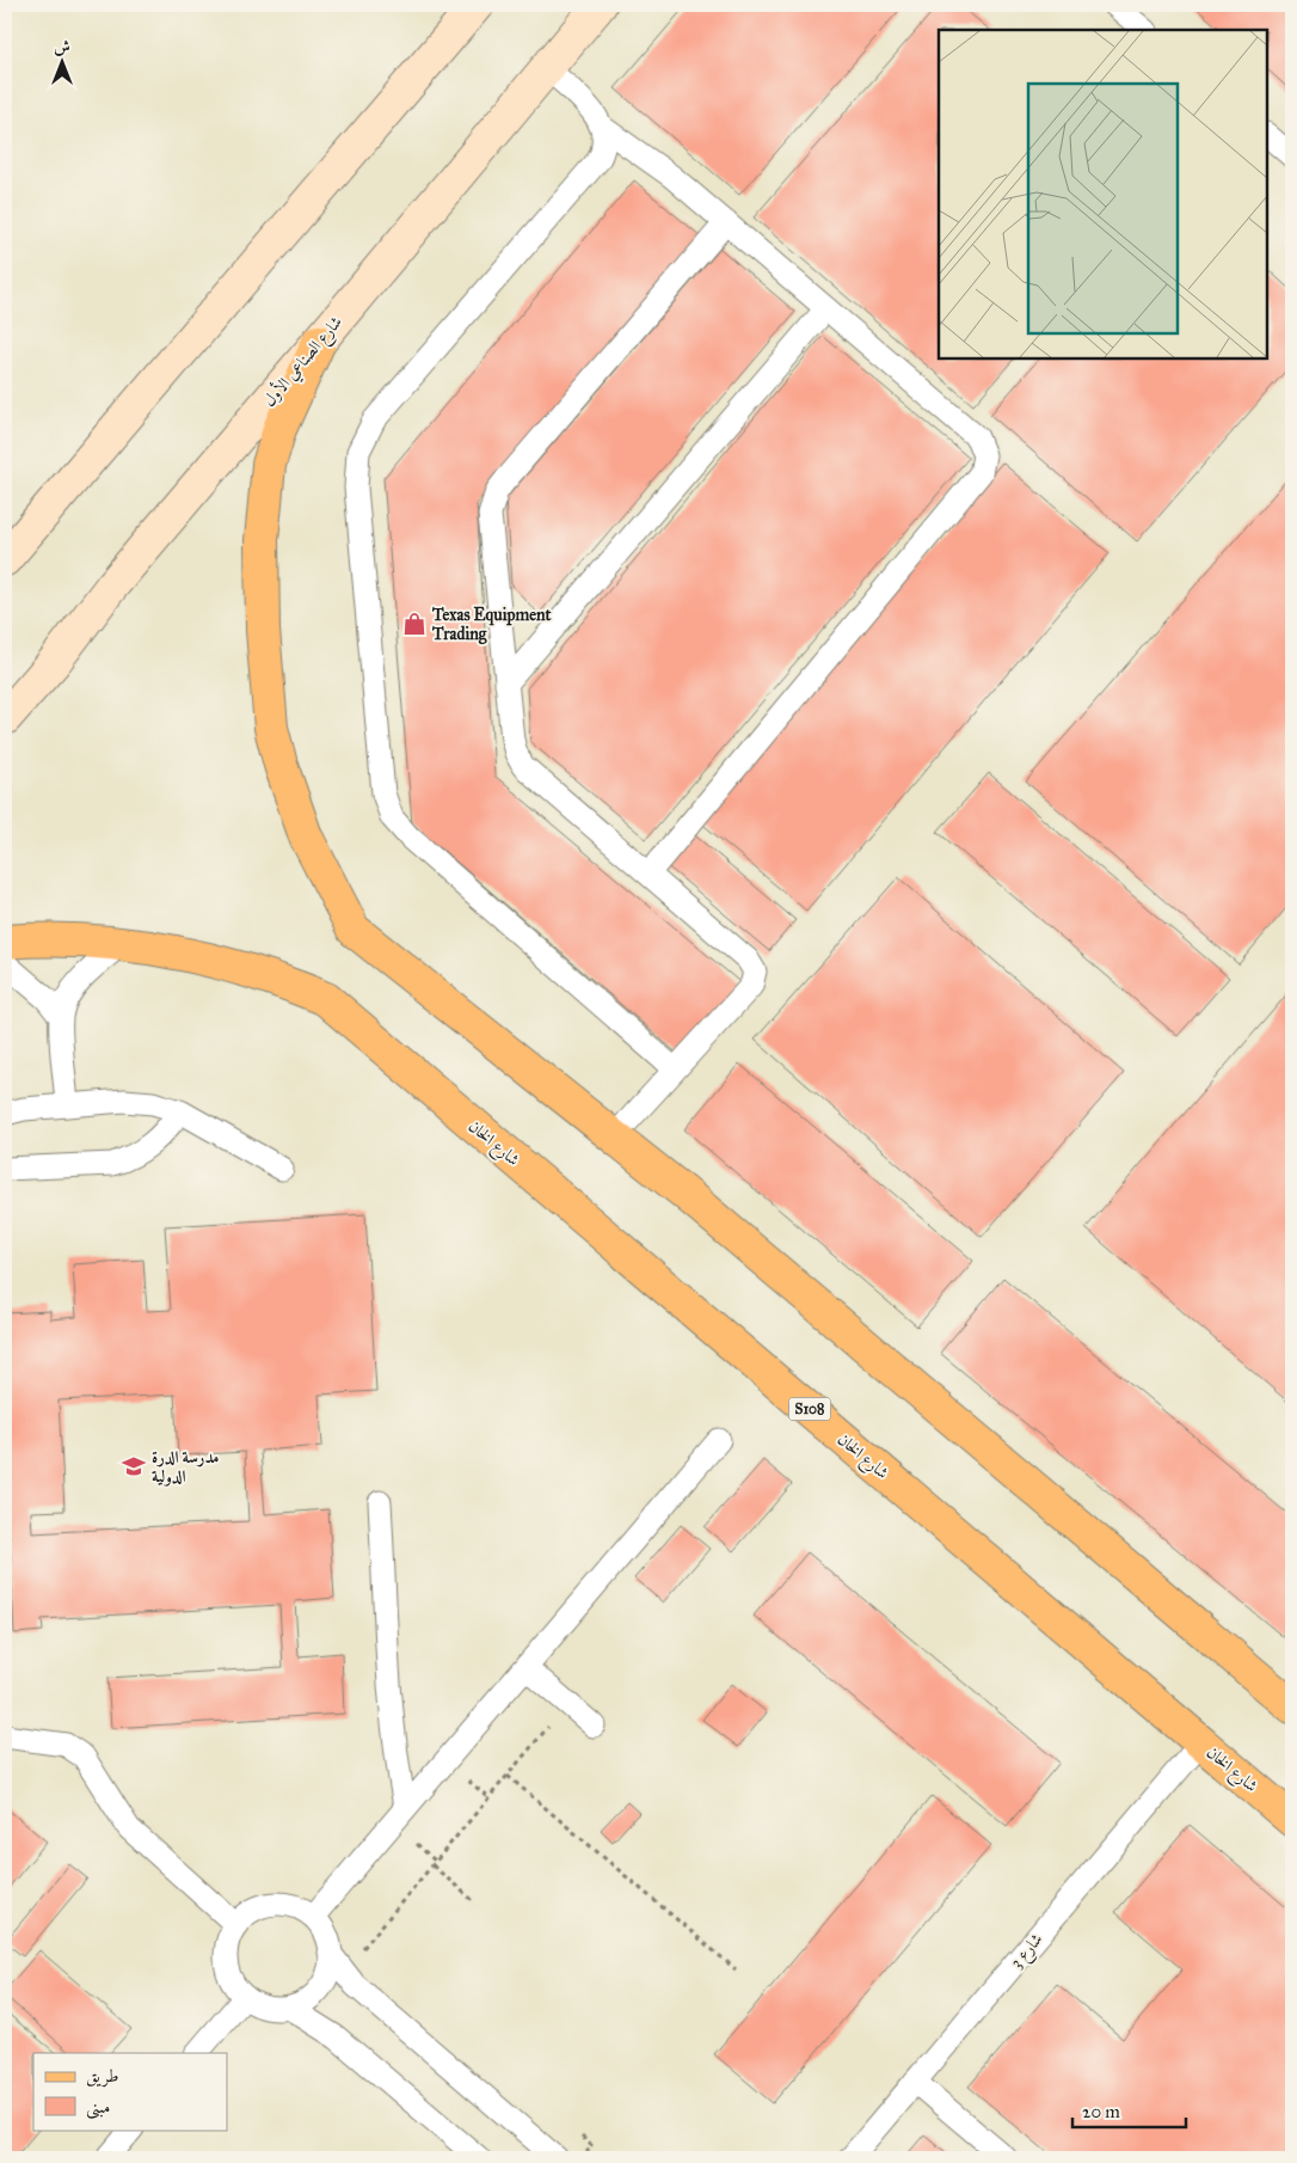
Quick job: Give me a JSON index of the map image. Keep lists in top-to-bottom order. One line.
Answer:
{"streets":{"main road":["شارع الصناعي الأول","شارع الخان","S108"],"lane":["شارع 3"]},"crossings":[["شارع الخان","شارع 3"]],"places":{"shop":["Texas Equipment Trading"],"school or university":["مدرسة الدرة الدولية"]},"legend":["طريق","مبنى"],"scale_bar":"20 m","north":"top"}
